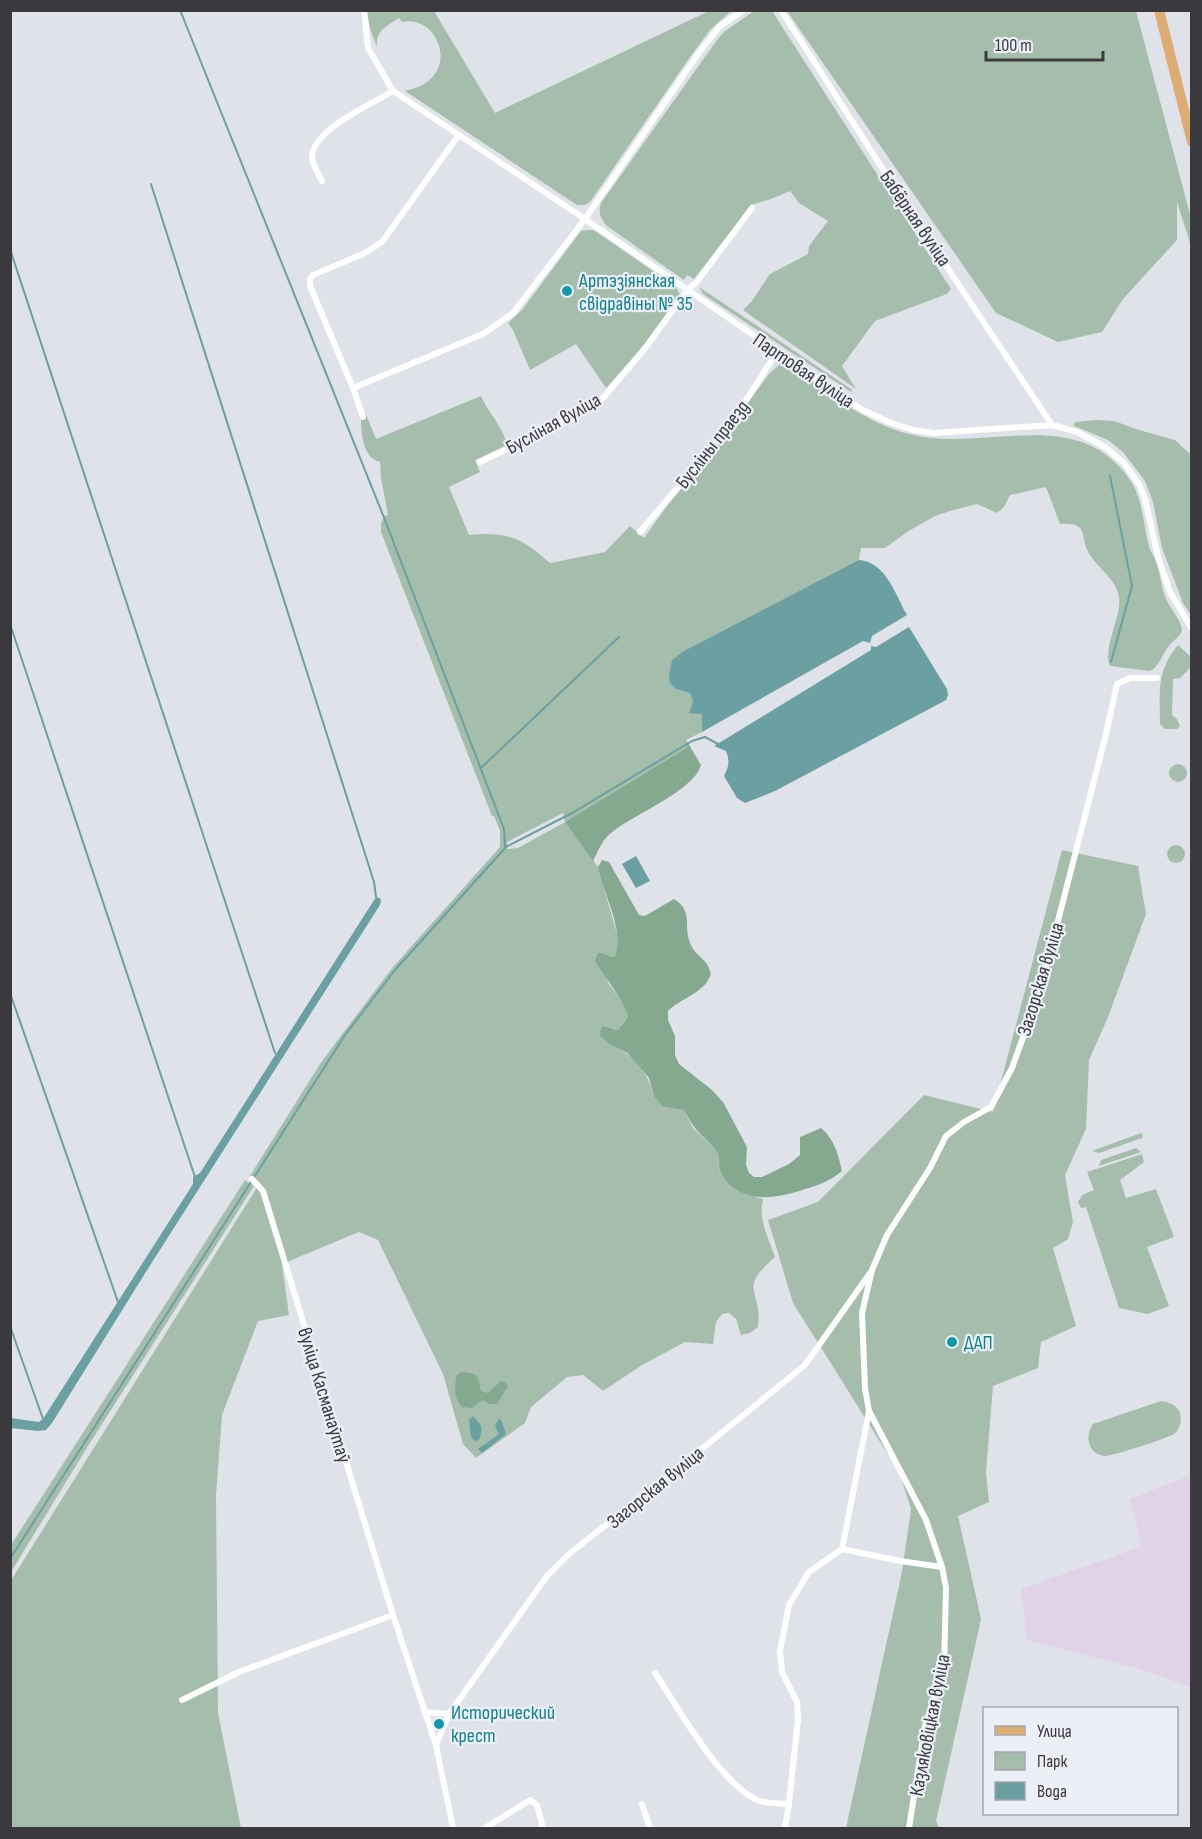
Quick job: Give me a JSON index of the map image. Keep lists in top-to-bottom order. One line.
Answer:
{"streets":{"street":["Бабёрная вуліца","Партовая вуліца","Бусліная вуліца","Бусліны праезд","Загорская вуліца","вуліца Касманаўтаў","Казляковіцкая вуліца"]},"crossings":[["Бабёрная вуліца","Партовая вуліца"],["Партовая вуліца","Бусліная вуліца"],["Партовая вуліца","Бусліны праезд"],["Загорская вуліца","вуліца Касманаўтаў"],["Загорская вуліца","Казляковіцкая вуліца"]],"places":["Артэзіянская свідравіны № 35","ДАП","Исторический крест"],"legend":["Улица","Парк","Вода"],"scale_bar":"100 m"}
